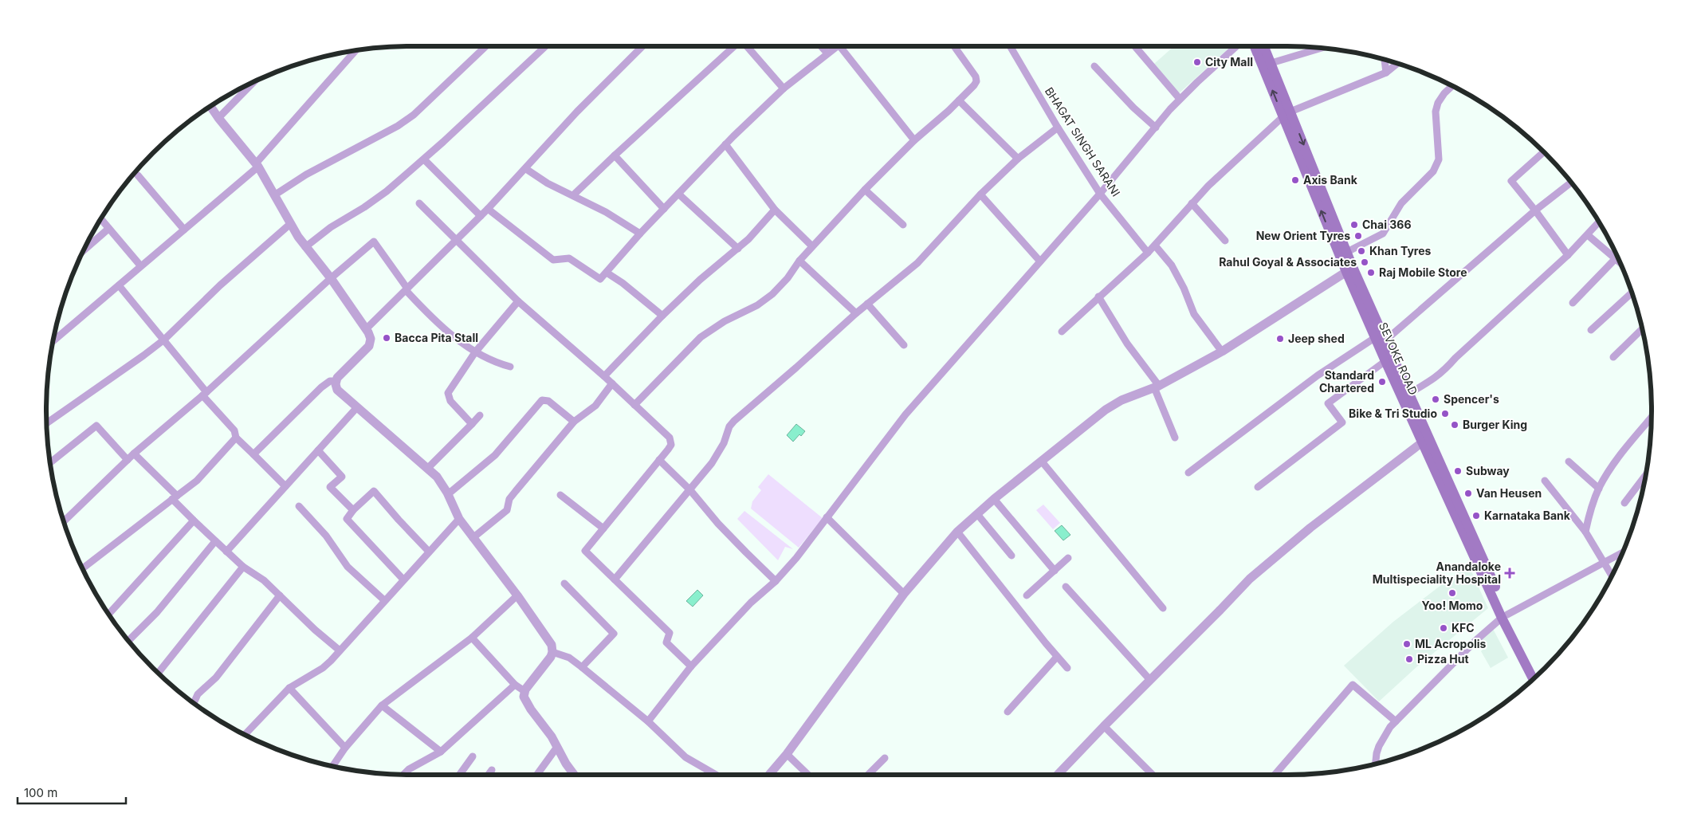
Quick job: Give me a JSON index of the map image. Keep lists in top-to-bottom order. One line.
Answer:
{"streets":{"main road":["SEVOKE ROAD"],"street":["BHAGAT SINGH SARANI"]},"places":{"other":["City Mall","Axis Bank","Chai 366","New Orient Tyres","Khan Tyres","Rahul Goyal & Associates","Raj Mobile Store","Bacca Pita Stall","Jeep shed","Standard Chartered","Spencer's","Bike & Tri Studio","Burger King","Subway","Van Heusen","Karnataka Bank","Yoo! Momo","KFC","ML Acropolis","Pizza Hut"],"health":["Anandaloke Multispeciality Hospital"]},"scale_bar":"100 m"}
